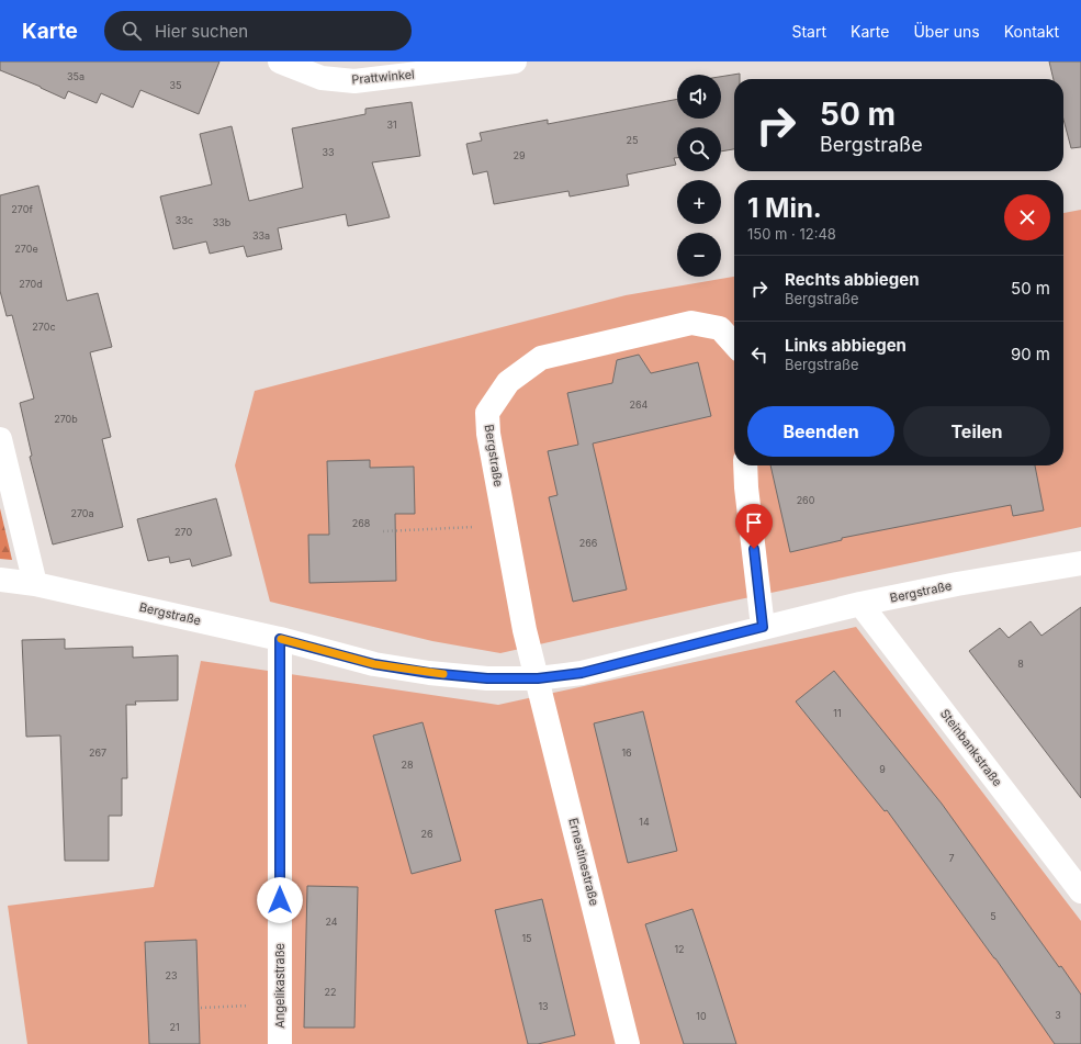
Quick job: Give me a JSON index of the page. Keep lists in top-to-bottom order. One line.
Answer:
{"streets":{"street":["Prattwinkel","Bergstraße","Steinbankstraße","Ernestinestraße","Angelikastraße"]},"crossings":[["Bergstraße","Steinbankstraße"],["Bergstraße","Ernestinestraße"],["Bergstraße","Angelikastraße"]],"house_numbers":["35a","35","31","25","33","29","270f","33c","33b","33a","270e","270d","270c","264","270b","260","270a","268","270","266","8","11","267","16","28","9","14","26","7","5","24","15","12","23","22","13","3","10","21"],"page":{"header":"Karte","search":"Hier suchen","nav":["Start","Karte","Über uns","Kontakt"],"map_buttons":["+","−"],"turn":["50 m","Bergstraße"],"heading":["1 Min.","150 m · 12:48"],"list":[{"name":"Rechts abbiegen","note":"Bergstraße","value":"50 m"},{"name":"Links abbiegen","note":"Bergstraße","value":"90 m"}],"buttons":["Beenden","Teilen"]}}
